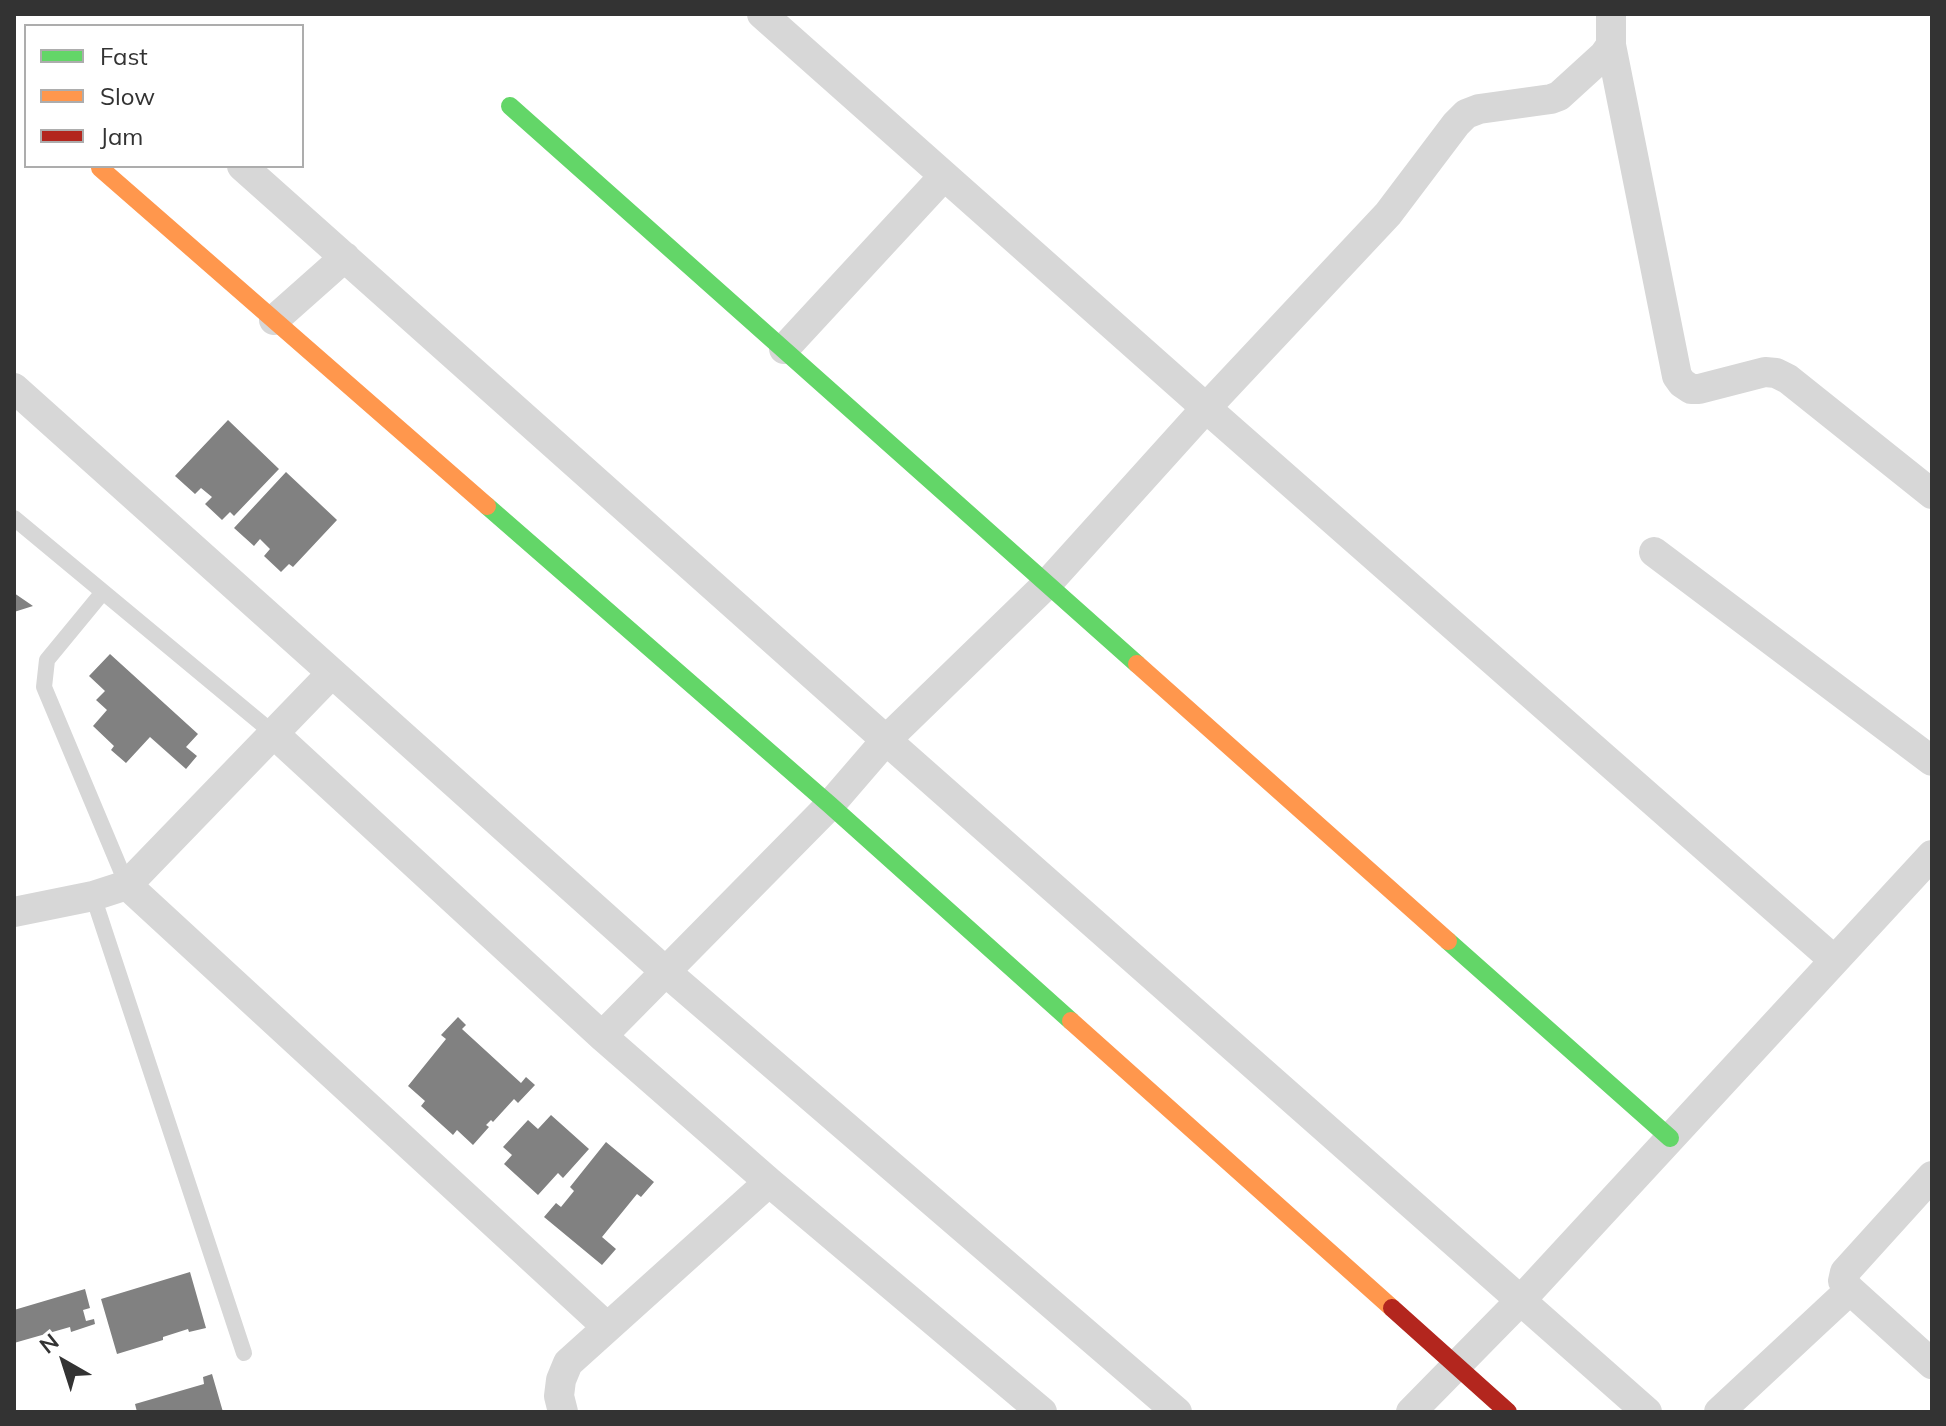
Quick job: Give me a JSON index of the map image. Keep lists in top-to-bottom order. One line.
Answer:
{"legend":["Fast","Slow","Jam"],"north":"top left"}
